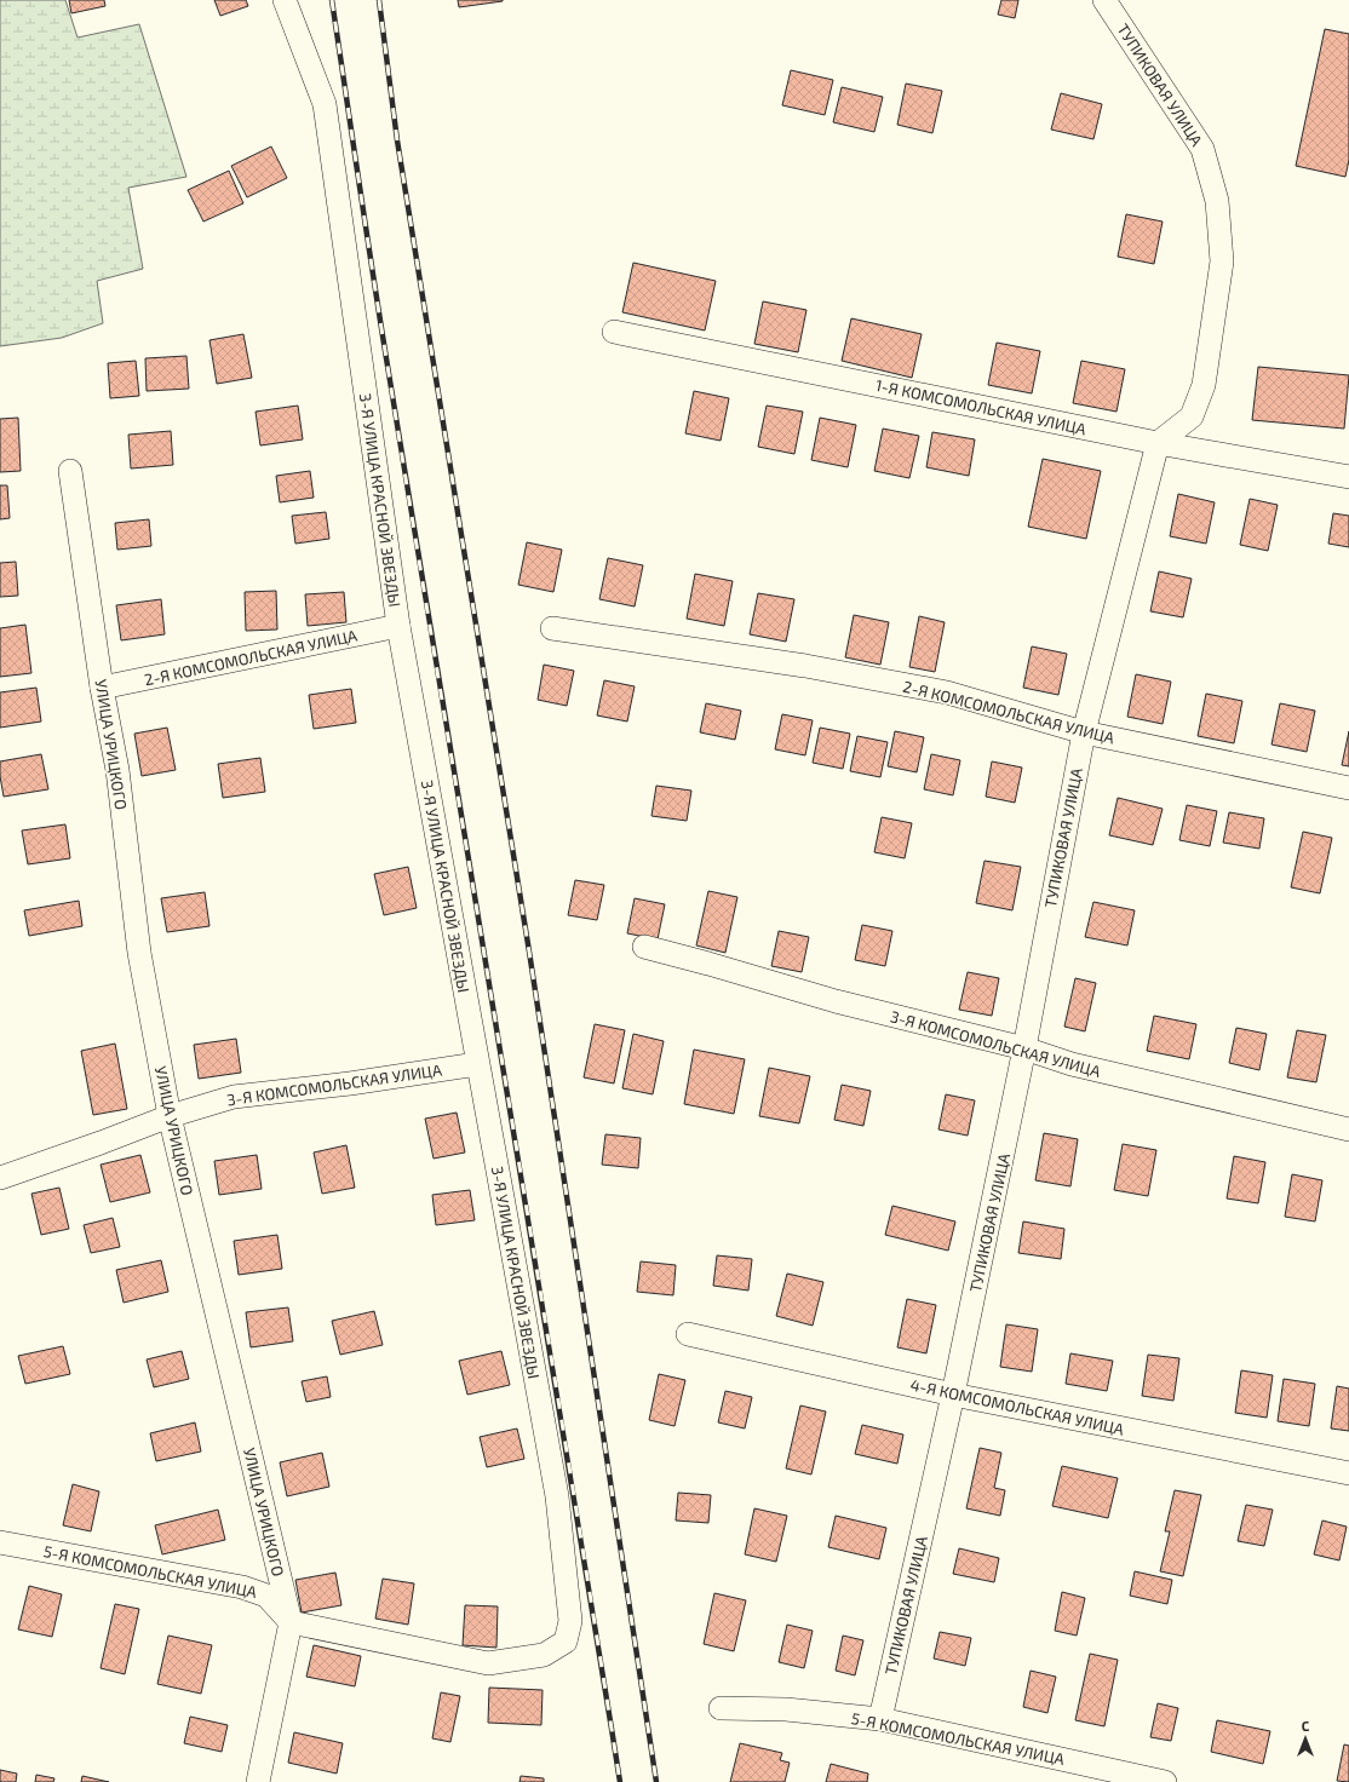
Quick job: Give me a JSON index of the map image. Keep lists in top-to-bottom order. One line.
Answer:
{"streets":{"street":["ТУПИКОВАЯ УЛИЦА","1-Я КОМСОМОЛЬСКАЯ УЛИЦА","3-Я УЛИЦА КРАСНОЙ ЗВЕЗДЫ","2-Я КОМСОМОЛЬСКАЯ УЛИЦА","УЛИЦА УРИЦКОГО","3-Я КОМСОМОЛЬСКАЯ УЛИЦА","4-Я КОМСОМОЛЬСКАЯ УЛИЦА","5-Я КОМСОМОЛЬСКАЯ УЛИЦА"]},"crossings":[["ТУПИКОВАЯ УЛИЦА","1-Я КОМСОМОЛЬСКАЯ УЛИЦА"],["ТУПИКОВАЯ УЛИЦА","2-Я КОМСОМОЛЬСКАЯ УЛИЦА"],["ТУПИКОВАЯ УЛИЦА","3-Я КОМСОМОЛЬСКАЯ УЛИЦА"],["ТУПИКОВАЯ УЛИЦА","4-Я КОМСОМОЛЬСКАЯ УЛИЦА"],["ТУПИКОВАЯ УЛИЦА","5-Я КОМСОМОЛЬСКАЯ УЛИЦА"],["3-Я УЛИЦА КРАСНОЙ ЗВЕЗДЫ","2-Я КОМСОМОЛЬСКАЯ УЛИЦА"],["3-Я УЛИЦА КРАСНОЙ ЗВЕЗДЫ","УЛИЦА УРИЦКОГО"],["3-Я УЛИЦА КРАСНОЙ ЗВЕЗДЫ","3-Я КОМСОМОЛЬСКАЯ УЛИЦА"],["3-Я УЛИЦА КРАСНОЙ ЗВЕЗДЫ","5-Я КОМСОМОЛЬСКАЯ УЛИЦА"],["2-Я КОМСОМОЛЬСКАЯ УЛИЦА","УЛИЦА УРИЦКОГО"],["УЛИЦА УРИЦКОГО","3-Я КОМСОМОЛЬСКАЯ УЛИЦА"],["УЛИЦА УРИЦКОГО","5-Я КОМСОМОЛЬСКАЯ УЛИЦА"]],"north":"top"}
